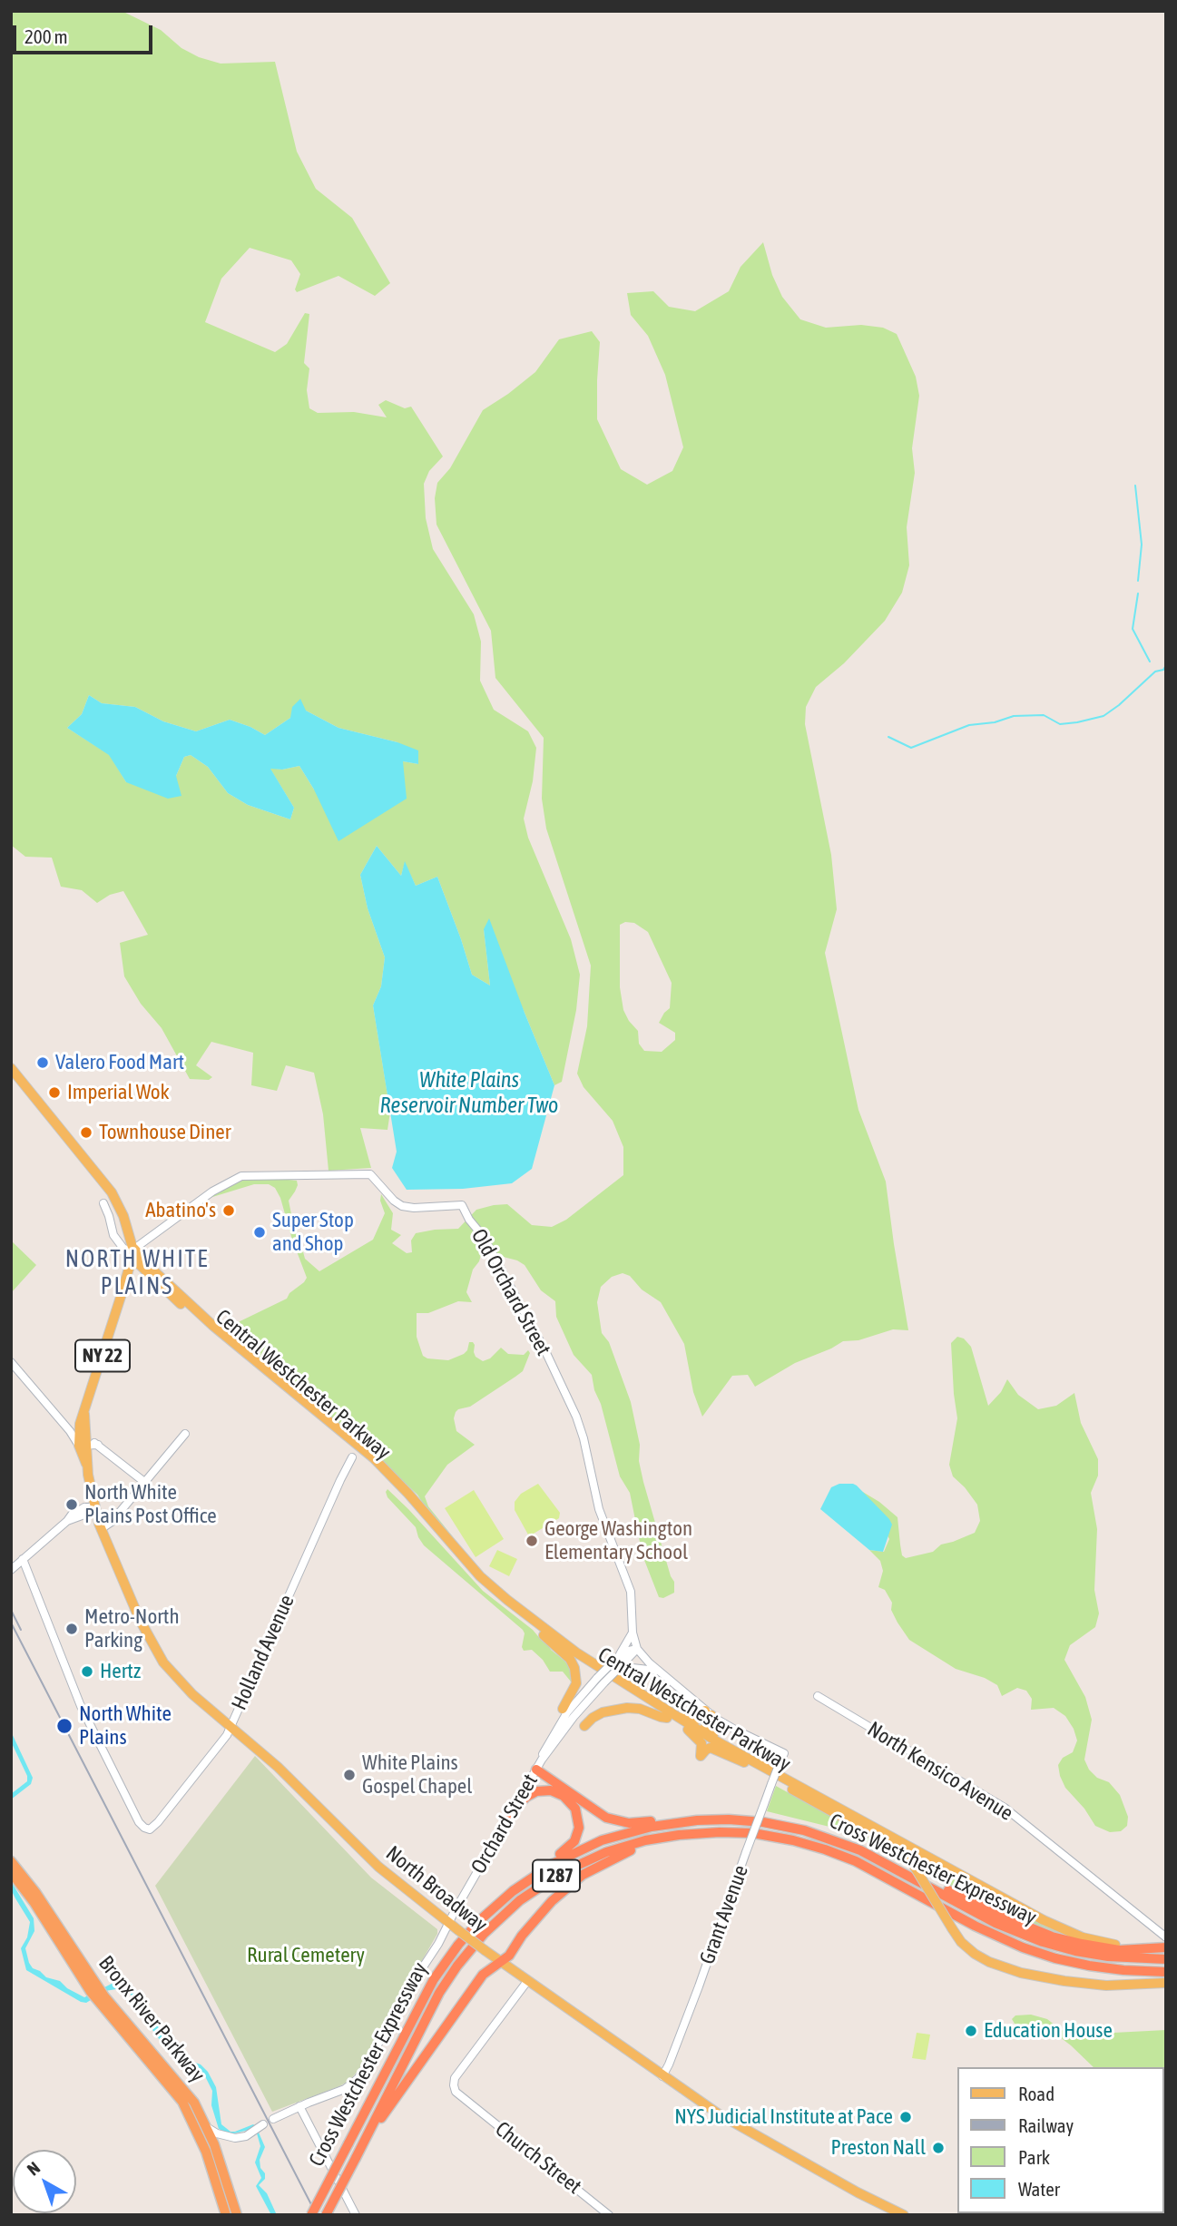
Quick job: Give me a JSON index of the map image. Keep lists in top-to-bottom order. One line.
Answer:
{"streets":{"highway":["Cross Westchester Expressway","I 287","Bronx River Parkway"],"main road":["NY 22","Central Westchester Parkway","North Broadway"],"street":["Old Orchard Street","Holland Avenue","North Kensico Avenue","Orchard Street","Grant Avenue","Church Street"]},"crossings":[["Old Orchard Street","Central Westchester Parkway"],["Old Orchard Street","North Broadway"],["Central Westchester Parkway","North Broadway"],["Holland Avenue","North Broadway"],["Orchard Street","North Broadway"],["North Broadway","Grant Avenue"],["North Broadway","Church Street"]],"districts":["NORTH WHITE PLAINS"],"water":["White Plains Reservoir Number Two"],"parks":["Rural Cemetery"],"places":["Valero Food Mart","Imperial Wok","Townhouse Diner","Abatino's","Super Stop and Shop","North White Plains Post Office","George Washington Elementary School","Metro-North Parking","Hertz","North White Plains","White Plains Gospel Chapel","Education House","NYS Judicial Institute at Pace","Preston Nall"],"legend":["Road","Railway","Park","Water"],"scale_bar":"200 m","north":"top left"}
